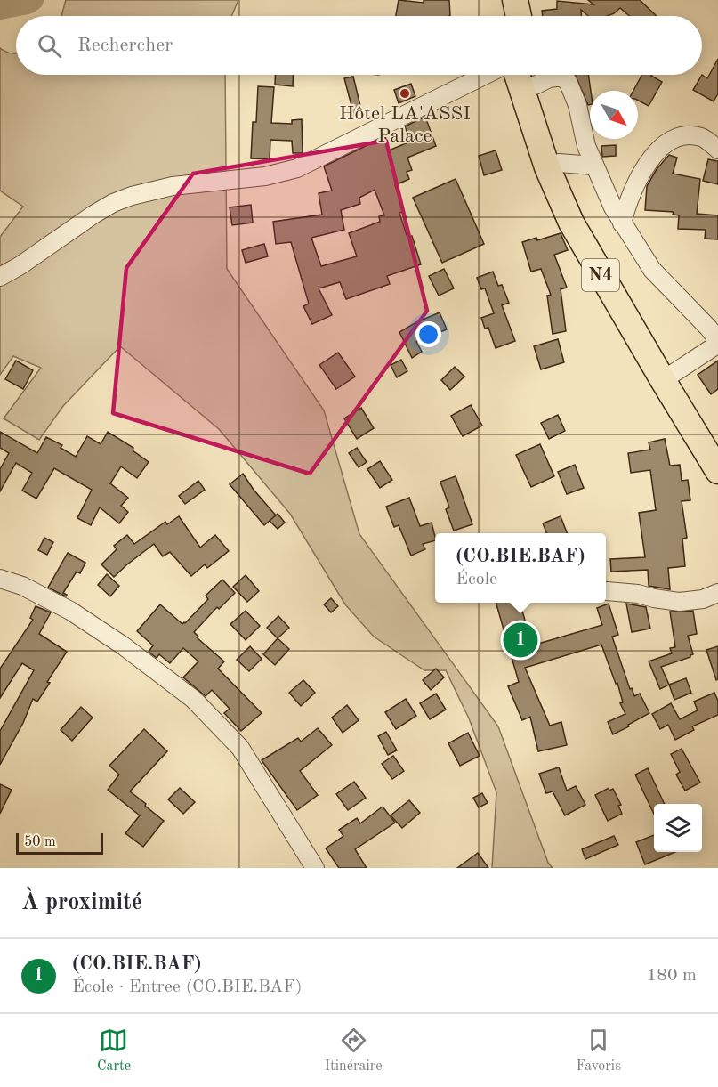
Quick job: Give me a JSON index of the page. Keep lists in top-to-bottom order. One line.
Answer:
{"streets":{"highway":["N4"]},"places":["Hôtel LA'ASSI Palace"],"scale_bar":"50 m","north":"bottom right","page":{"search":"Rechercher","popup":["(CO.BIE.BAF)","École"],"pins":"1","scale":"50 m","heading":"À proximité","list":[{"mark":"1","name":"(CO.BIE.BAF)","note":"École · Entree (CO.BIE.BAF)","value":"180 m"}],"nav":["Carte","Itinéraire","Favoris"]}}
